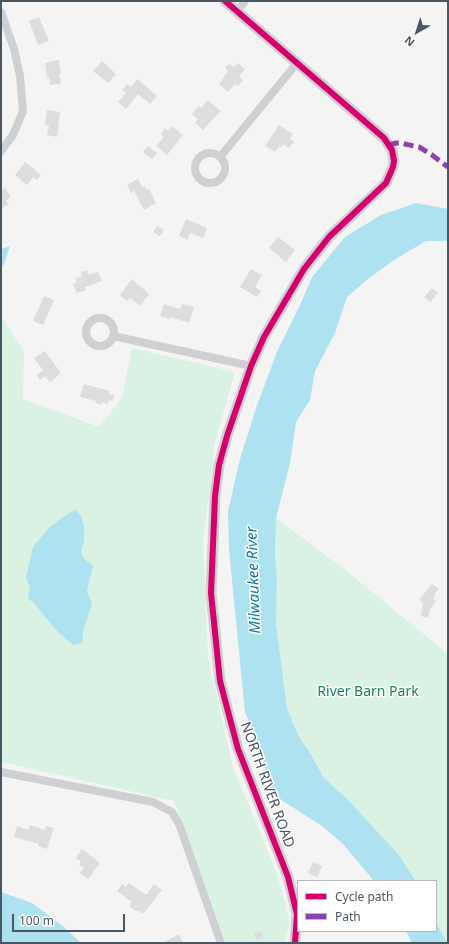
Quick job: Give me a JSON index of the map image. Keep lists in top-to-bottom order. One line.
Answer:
{"streets":{"street":["NORTH RIVER ROAD"]},"water":["Milwaukee River"],"parks":["River Barn Park"],"legend":["Cycle path","Path"],"scale_bar":"100 m","north":"bottom left"}
